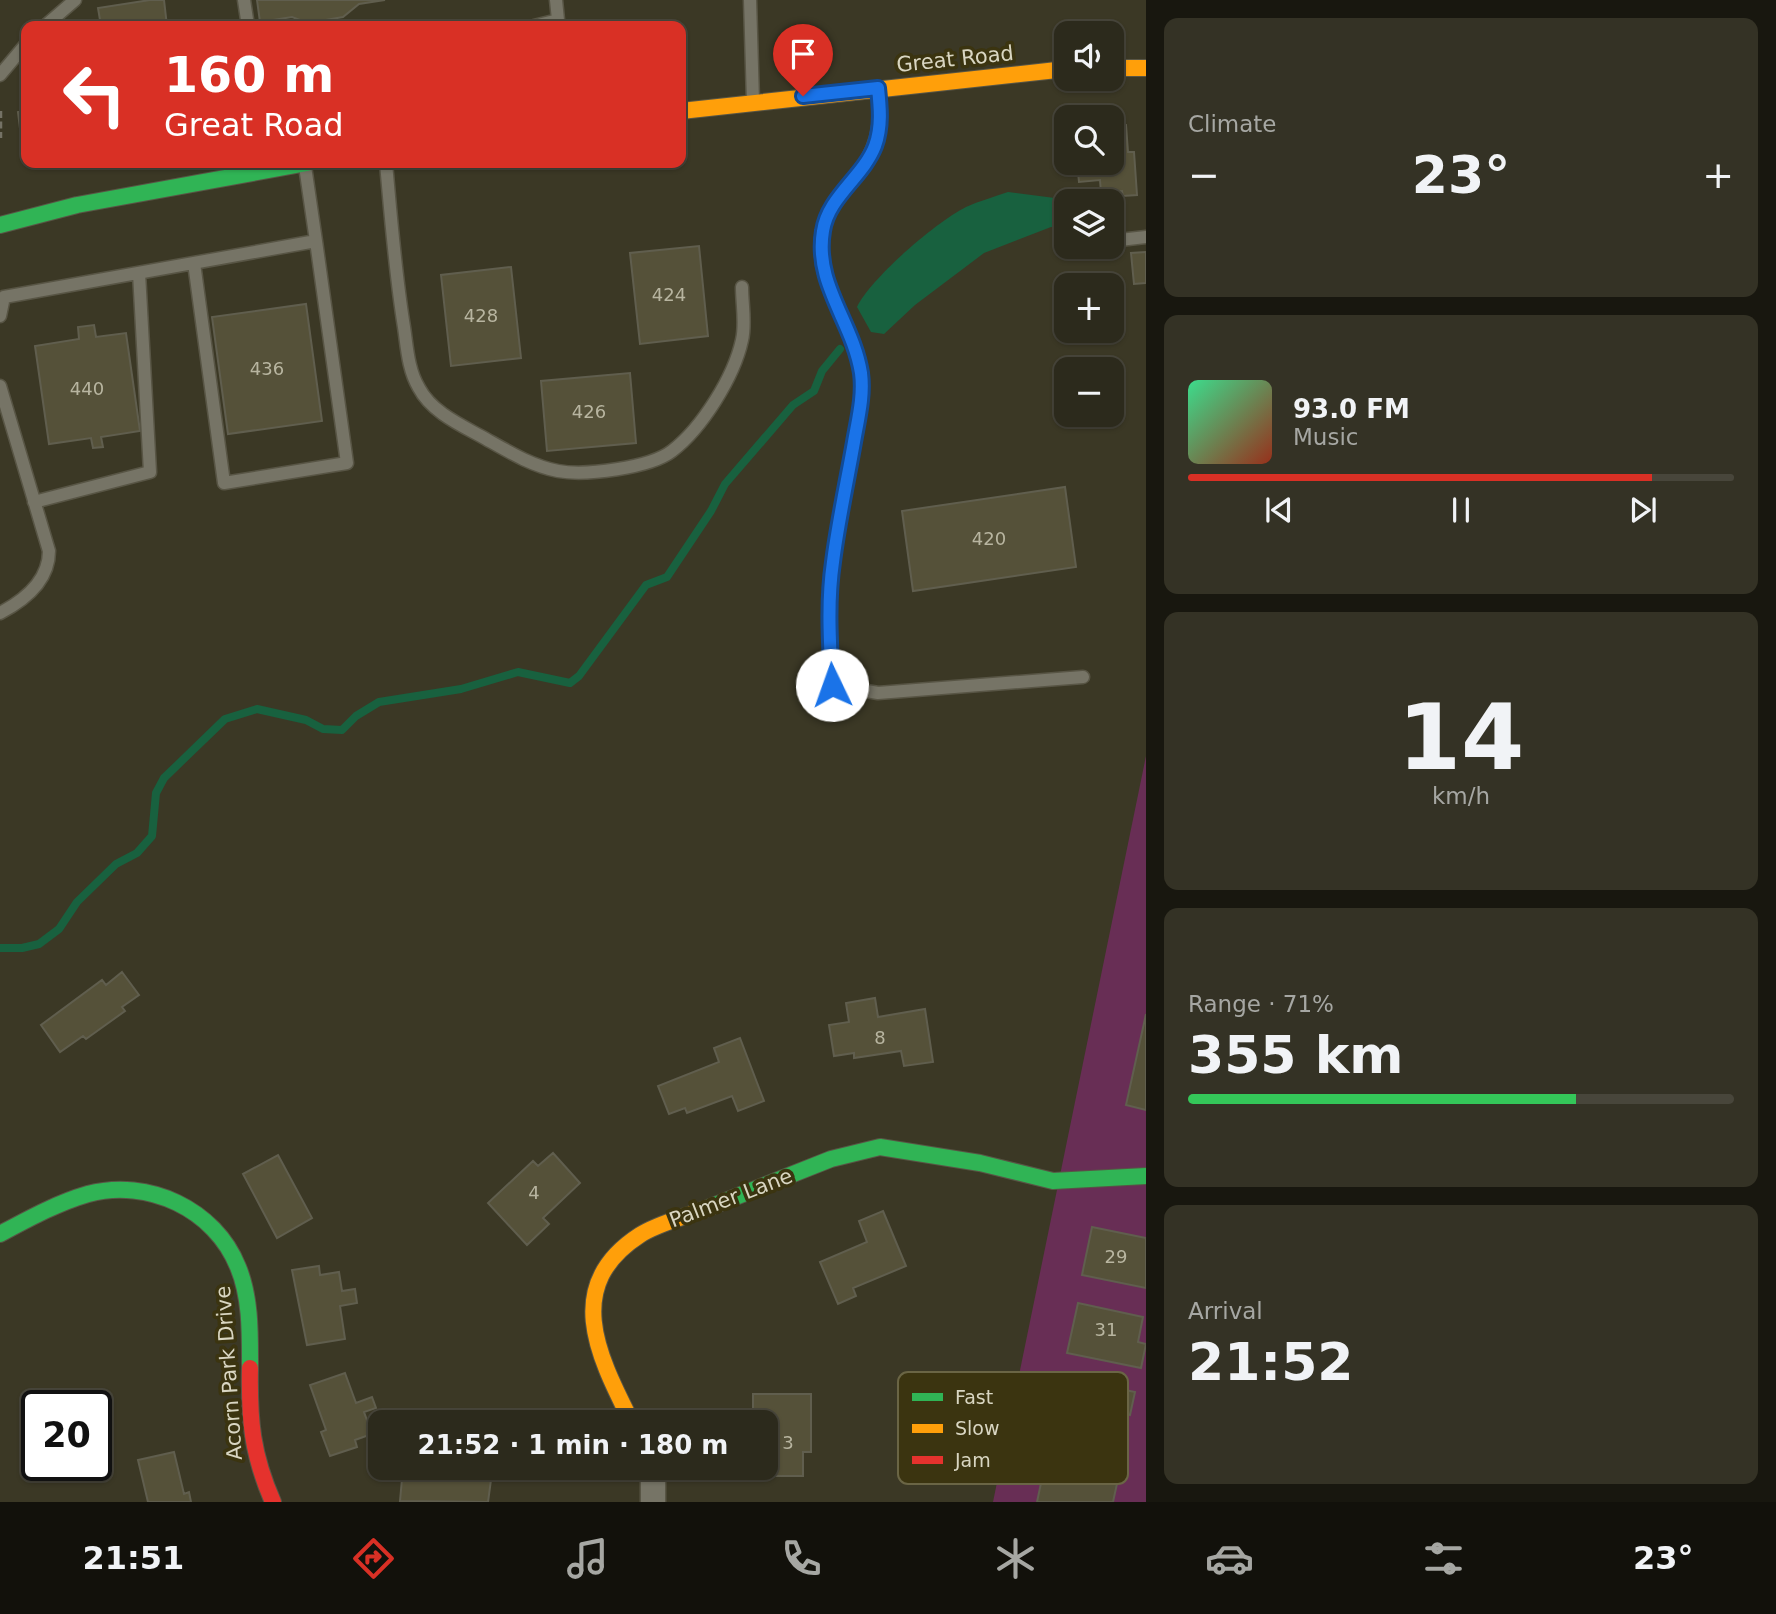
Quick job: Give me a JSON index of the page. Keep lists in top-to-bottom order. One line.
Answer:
{"streets":{"street":["Great Road","Palmer Lane","Acorn Park Drive"]},"house_numbers":["424","428","436","440","426","420","8","4","29","31","3"],"legend":["Fast","Slow","Jam"],"page":{"tile":["Climate",["14","km/h"],["Range · 71%","355 km"],["Arrival","21:52"]],"map_buttons":["+","−"],"turn":["160 m","Great Road"],"heat":["−","23°","+"],"song":["93.0 FM","Music"],"limit":"20","trip":"21:52 · 1 min · 180 m","tabs":["21:51","23°"]}}
